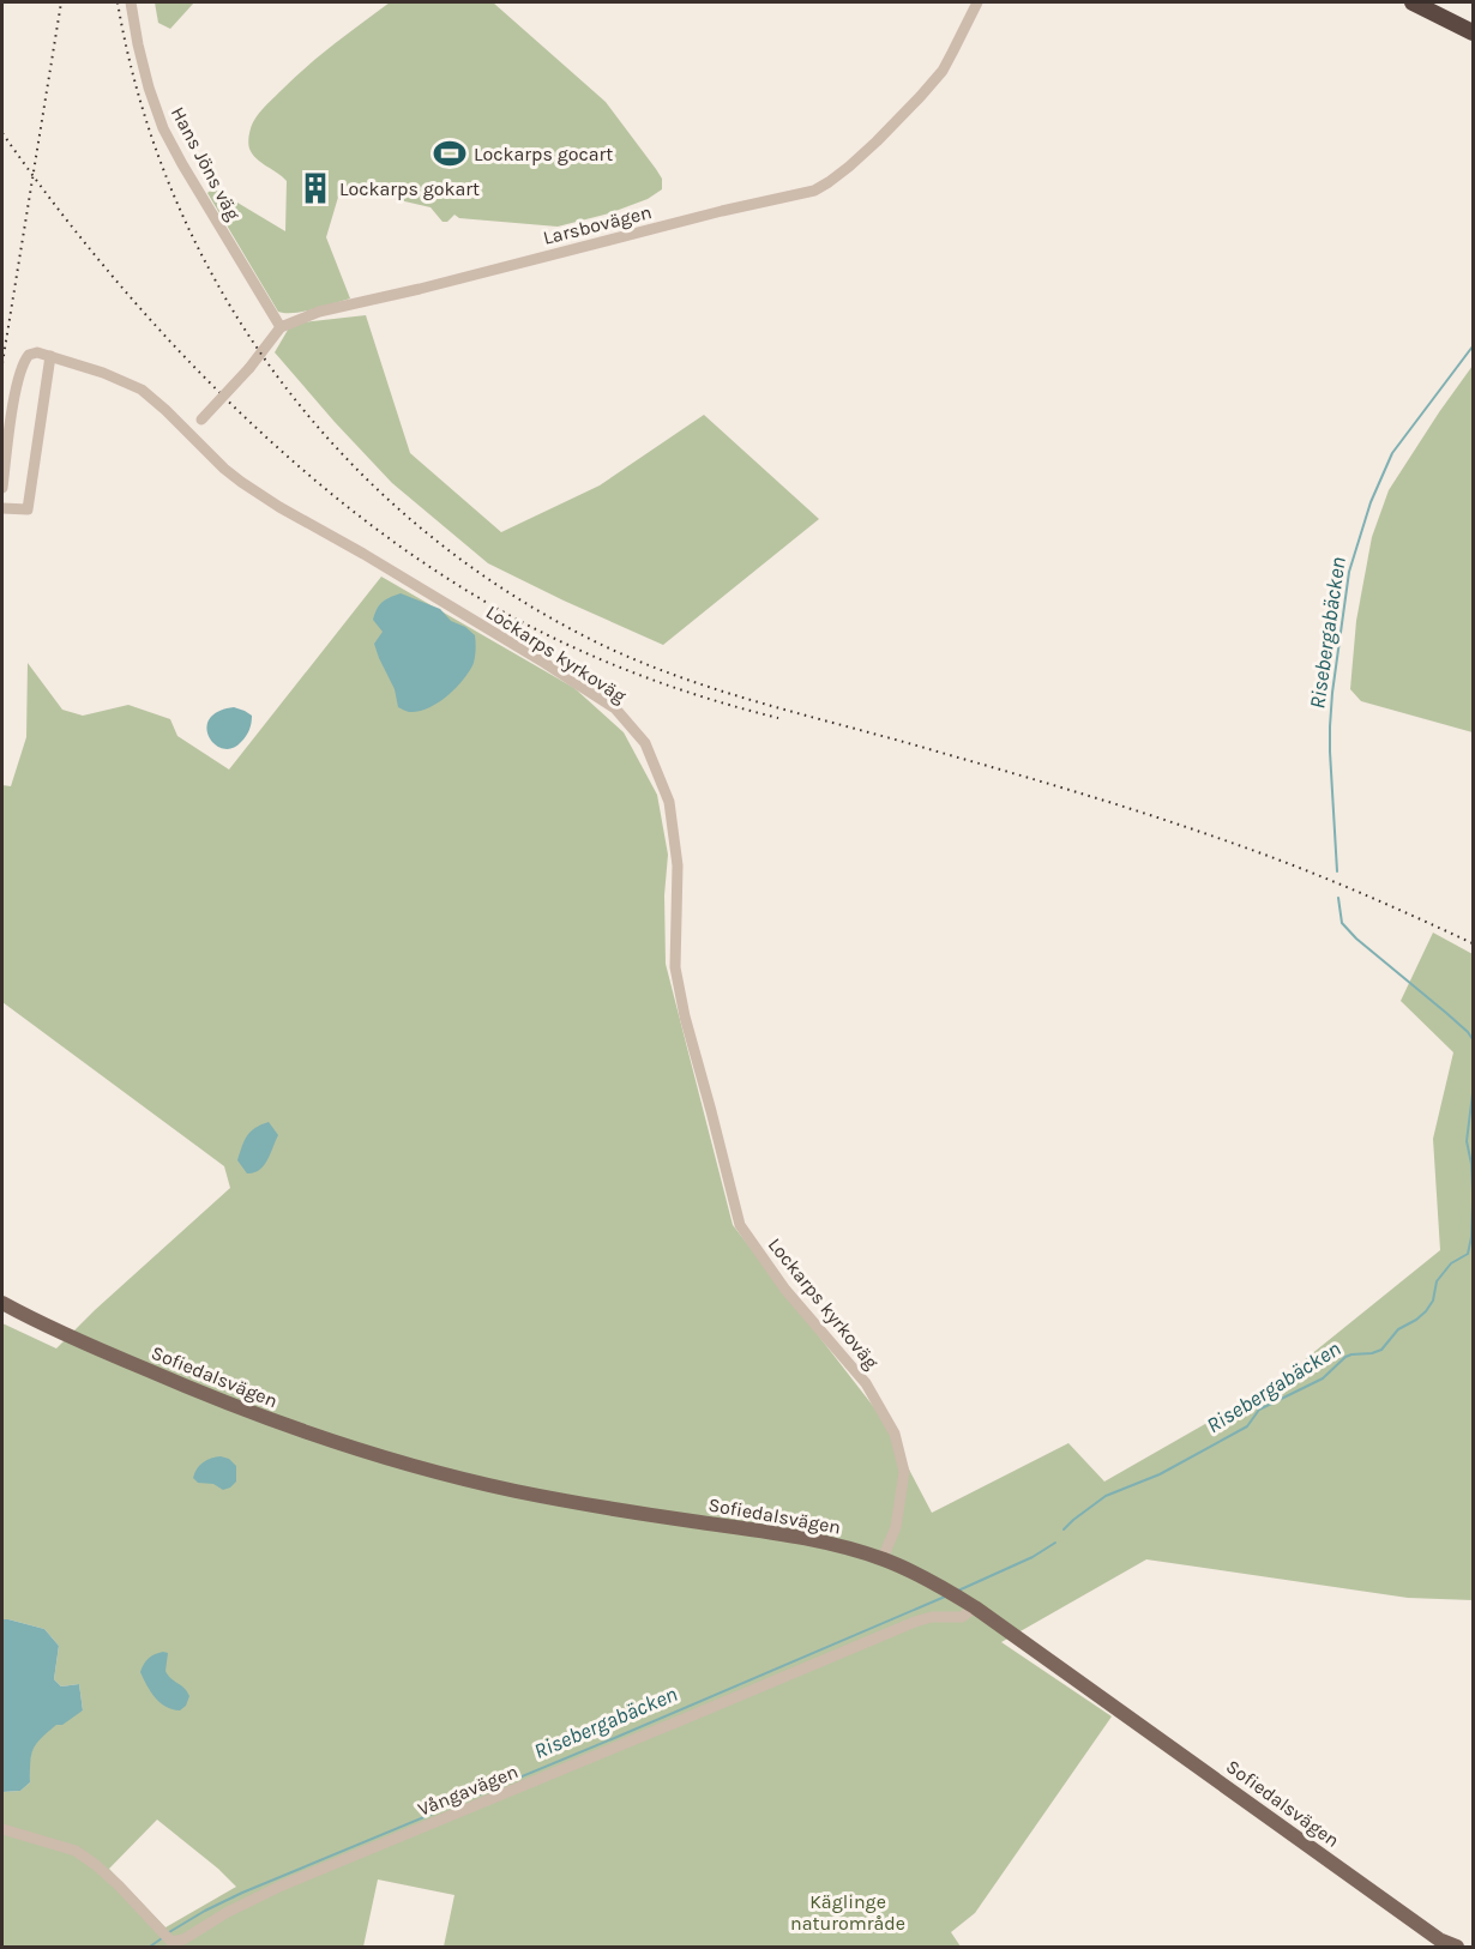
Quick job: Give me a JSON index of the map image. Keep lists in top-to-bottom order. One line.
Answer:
{"streets":{"main road":["Sofiedalsvägen"],"street":["Hans Jöns väg","Larsbovägen","Lockarps kyrkoväg","Vångavägen"]},"crossings":[["Hans Jöns väg","Larsbovägen"],["Lockarps kyrkoväg","Sofiedalsvägen"],["Sofiedalsvägen","Vångavägen"]],"water":["Risebergabäcken"],"parks":["Käglinge naturområde"],"places":{"sports":["Lockarps gocart"],"building":["Lockarps gokart"]}}
